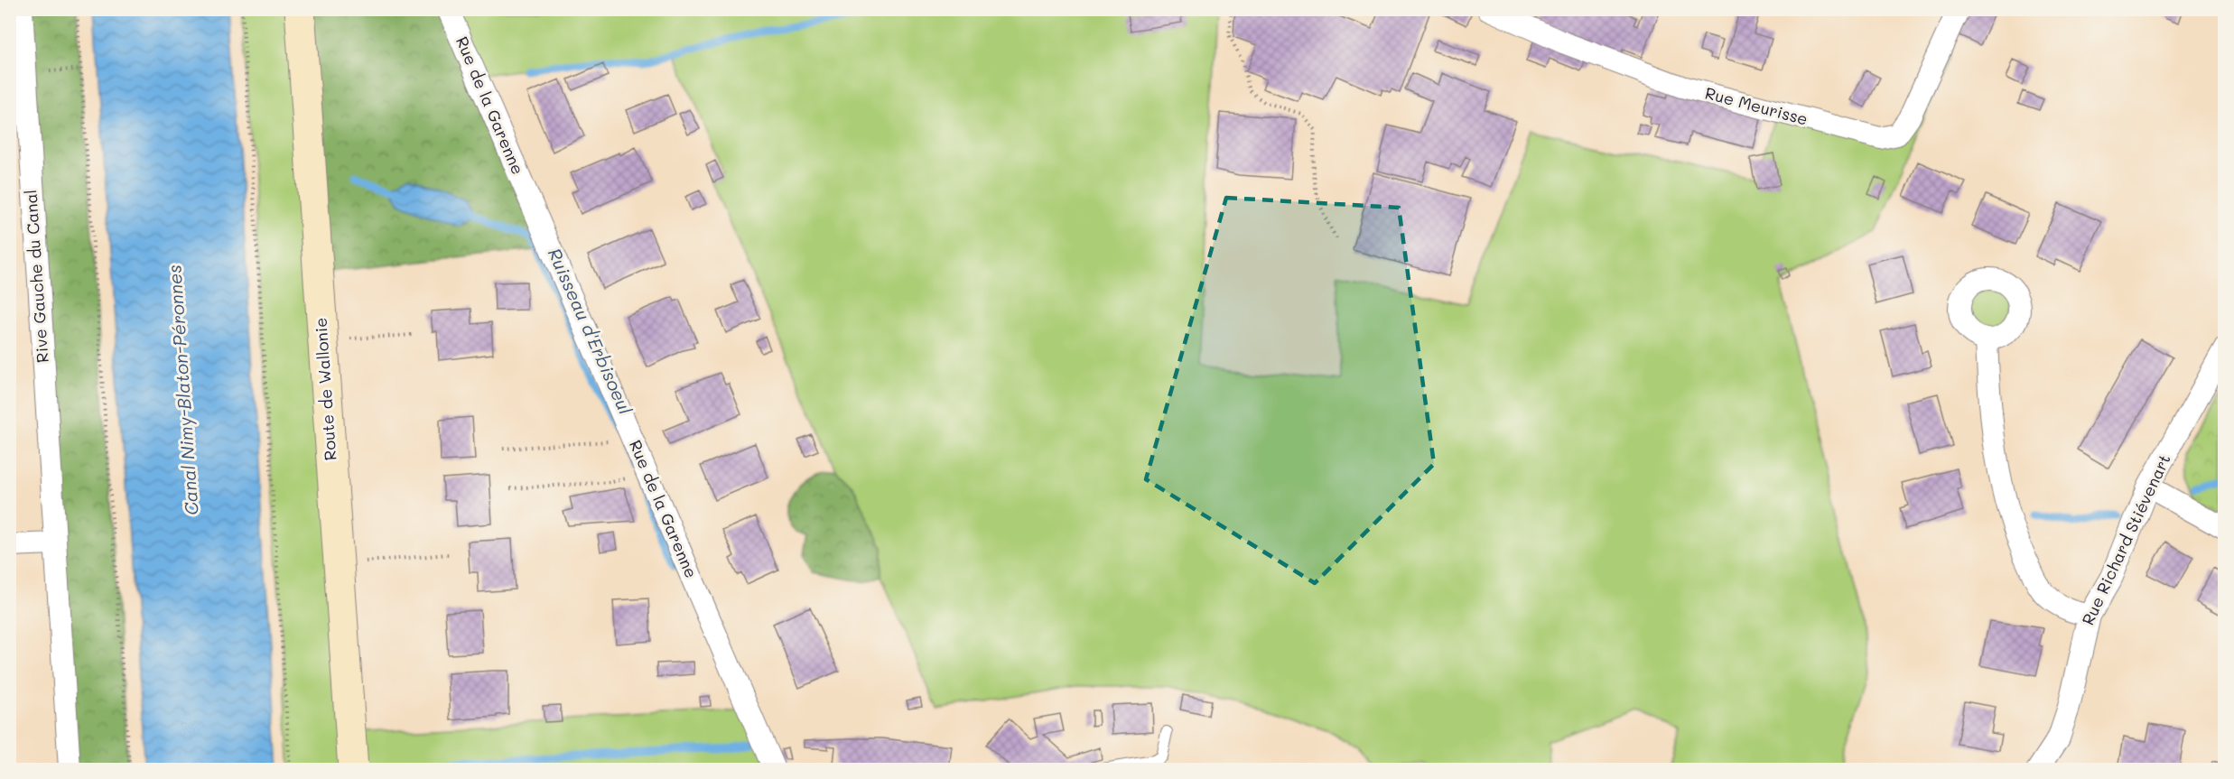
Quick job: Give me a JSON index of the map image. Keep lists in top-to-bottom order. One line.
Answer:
{"streets":{"main road":["Route de Wallonie"],"street":["Rue de la Garenne","Rue Meurisse","Rive Gauche du Canal","Rue Richard Stiévenart"]},"water":["Ruisseau d'Erbisoeul","Canal Nimy-Blaton-Péronnes"]}
